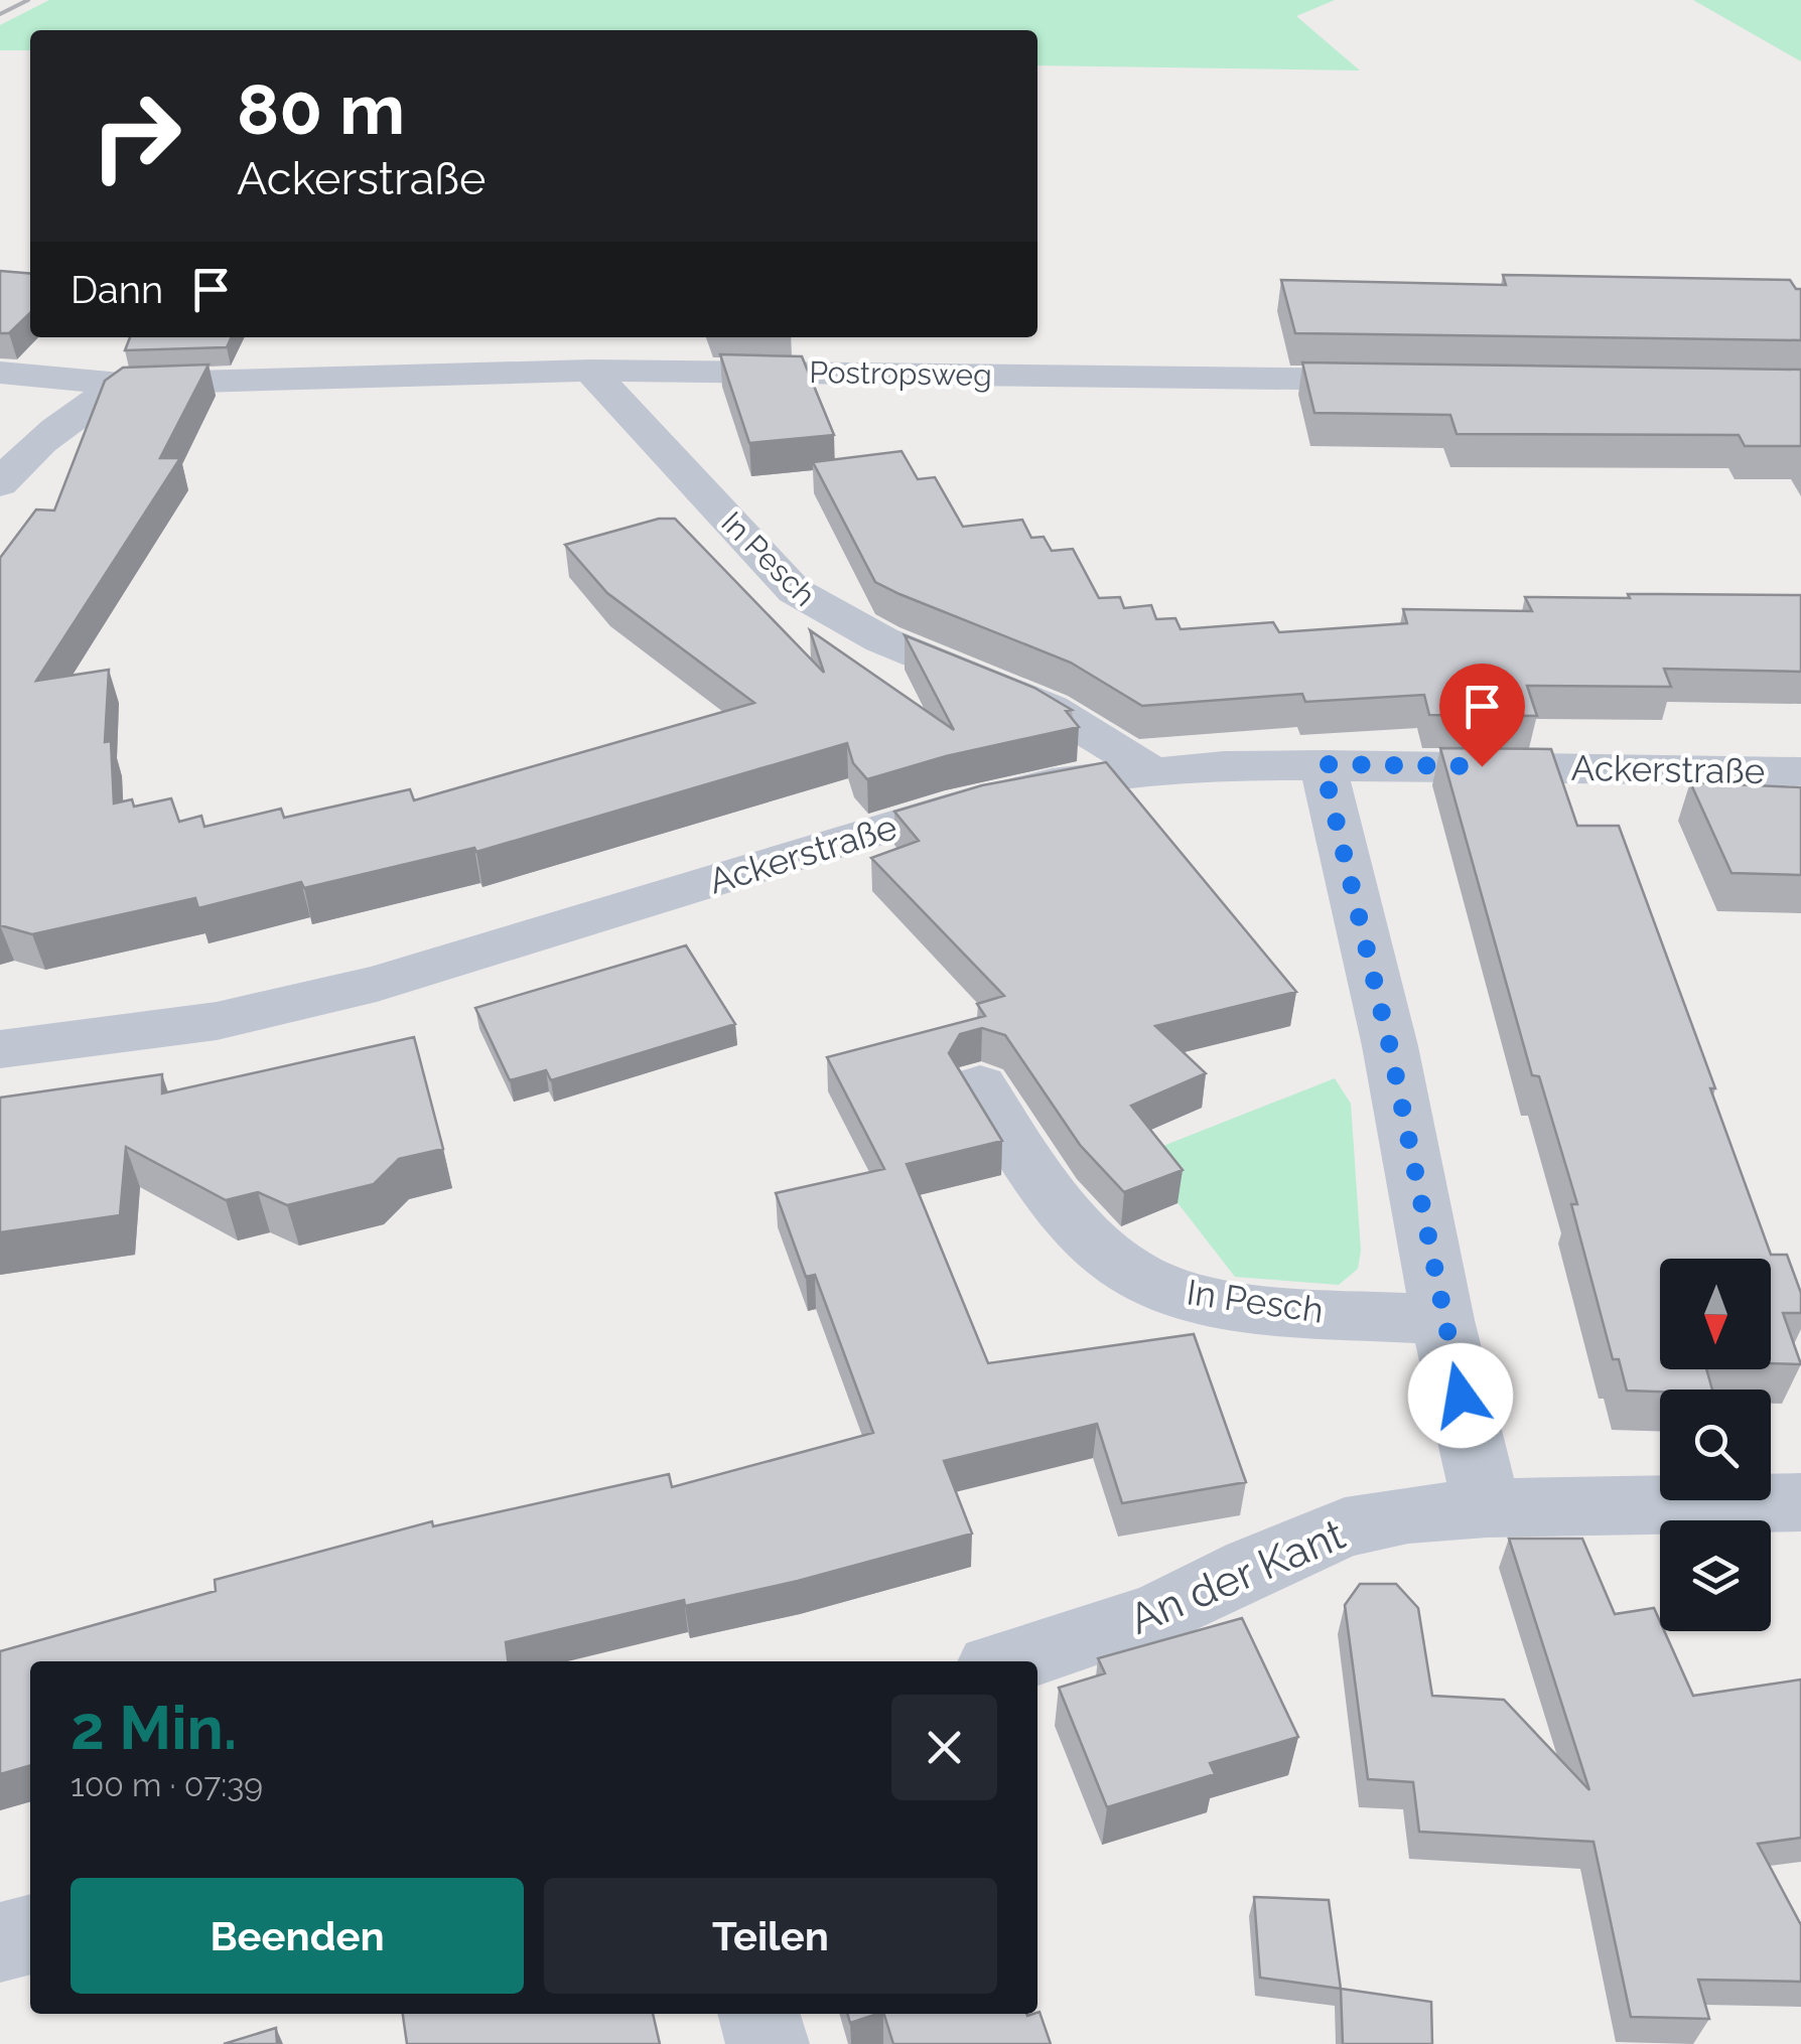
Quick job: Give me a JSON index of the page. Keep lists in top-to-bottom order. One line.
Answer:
{"streets":{"street":["Postropsweg","In Pesch","Ackerstraße","An der Kant"]},"crossings":[["Postropsweg","In Pesch"],["In Pesch","Ackerstraße"]],"north":"bottom","page":{"turn":["80 m","Ackerstraße"],"then":"Dann","heading":["2 Min.","100 m · 07:39"],"buttons":["Beenden","Teilen"]}}
